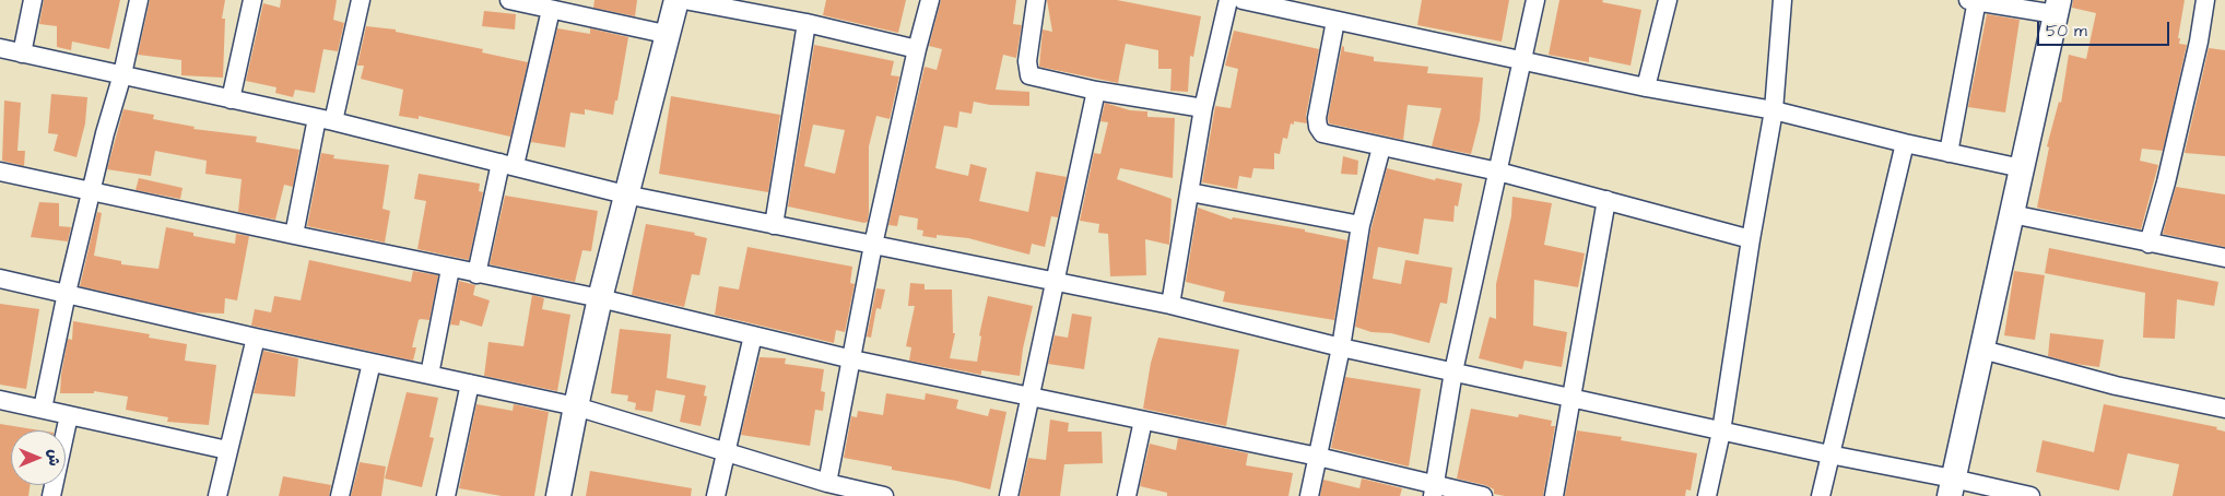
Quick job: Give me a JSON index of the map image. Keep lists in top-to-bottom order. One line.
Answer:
{"scale_bar":"50 m","north":"right"}
